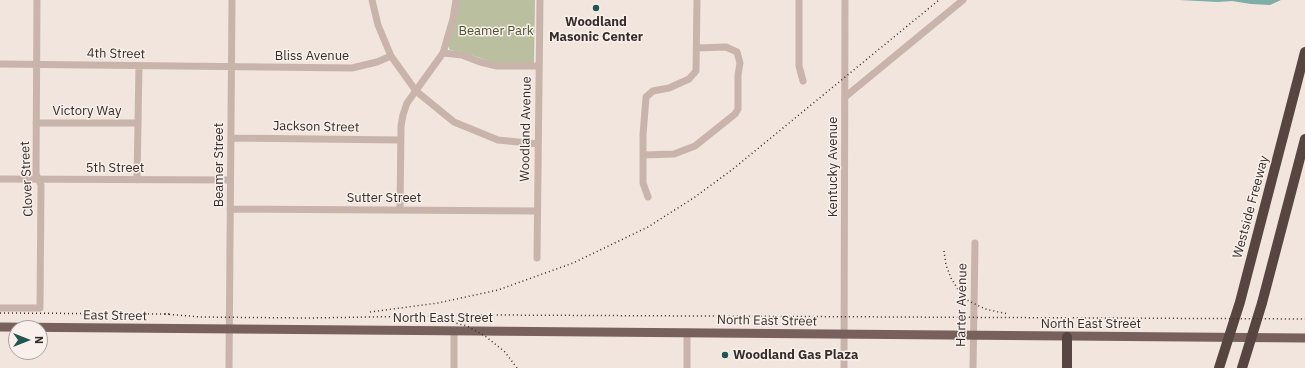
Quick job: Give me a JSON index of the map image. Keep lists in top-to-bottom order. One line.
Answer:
{"streets":{"highway":["Westside Freeway"],"main road":["East Street","North East Street"],"street":["4th Street","Bliss Avenue","Victory Way","Jackson Street","Woodland Avenue","Beamer Street","Kentucky Avenue","5th Street","Clover Street","Sutter Street","Harter Avenue"]},"crossings":[["4th Street","Bliss Avenue"],["4th Street","Beamer Street"],["4th Street","Clover Street"],["Bliss Avenue","Beamer Street"],["Victory Way","Clover Street"],["Jackson Street","Beamer Street"],["Woodland Avenue","Sutter Street"],["Beamer Street","5th Street"],["Beamer Street","Sutter Street"],["Beamer Street","East Street"],["Beamer Street","North East Street"],["Kentucky Avenue","North East Street"],["5th Street","Clover Street"],["Harter Avenue","North East Street"],["East Street","North East Street"]],"parks":["Beamer Park"],"places":["Woodland Masonic Center","Woodland Gas Plaza"],"north":"right"}
